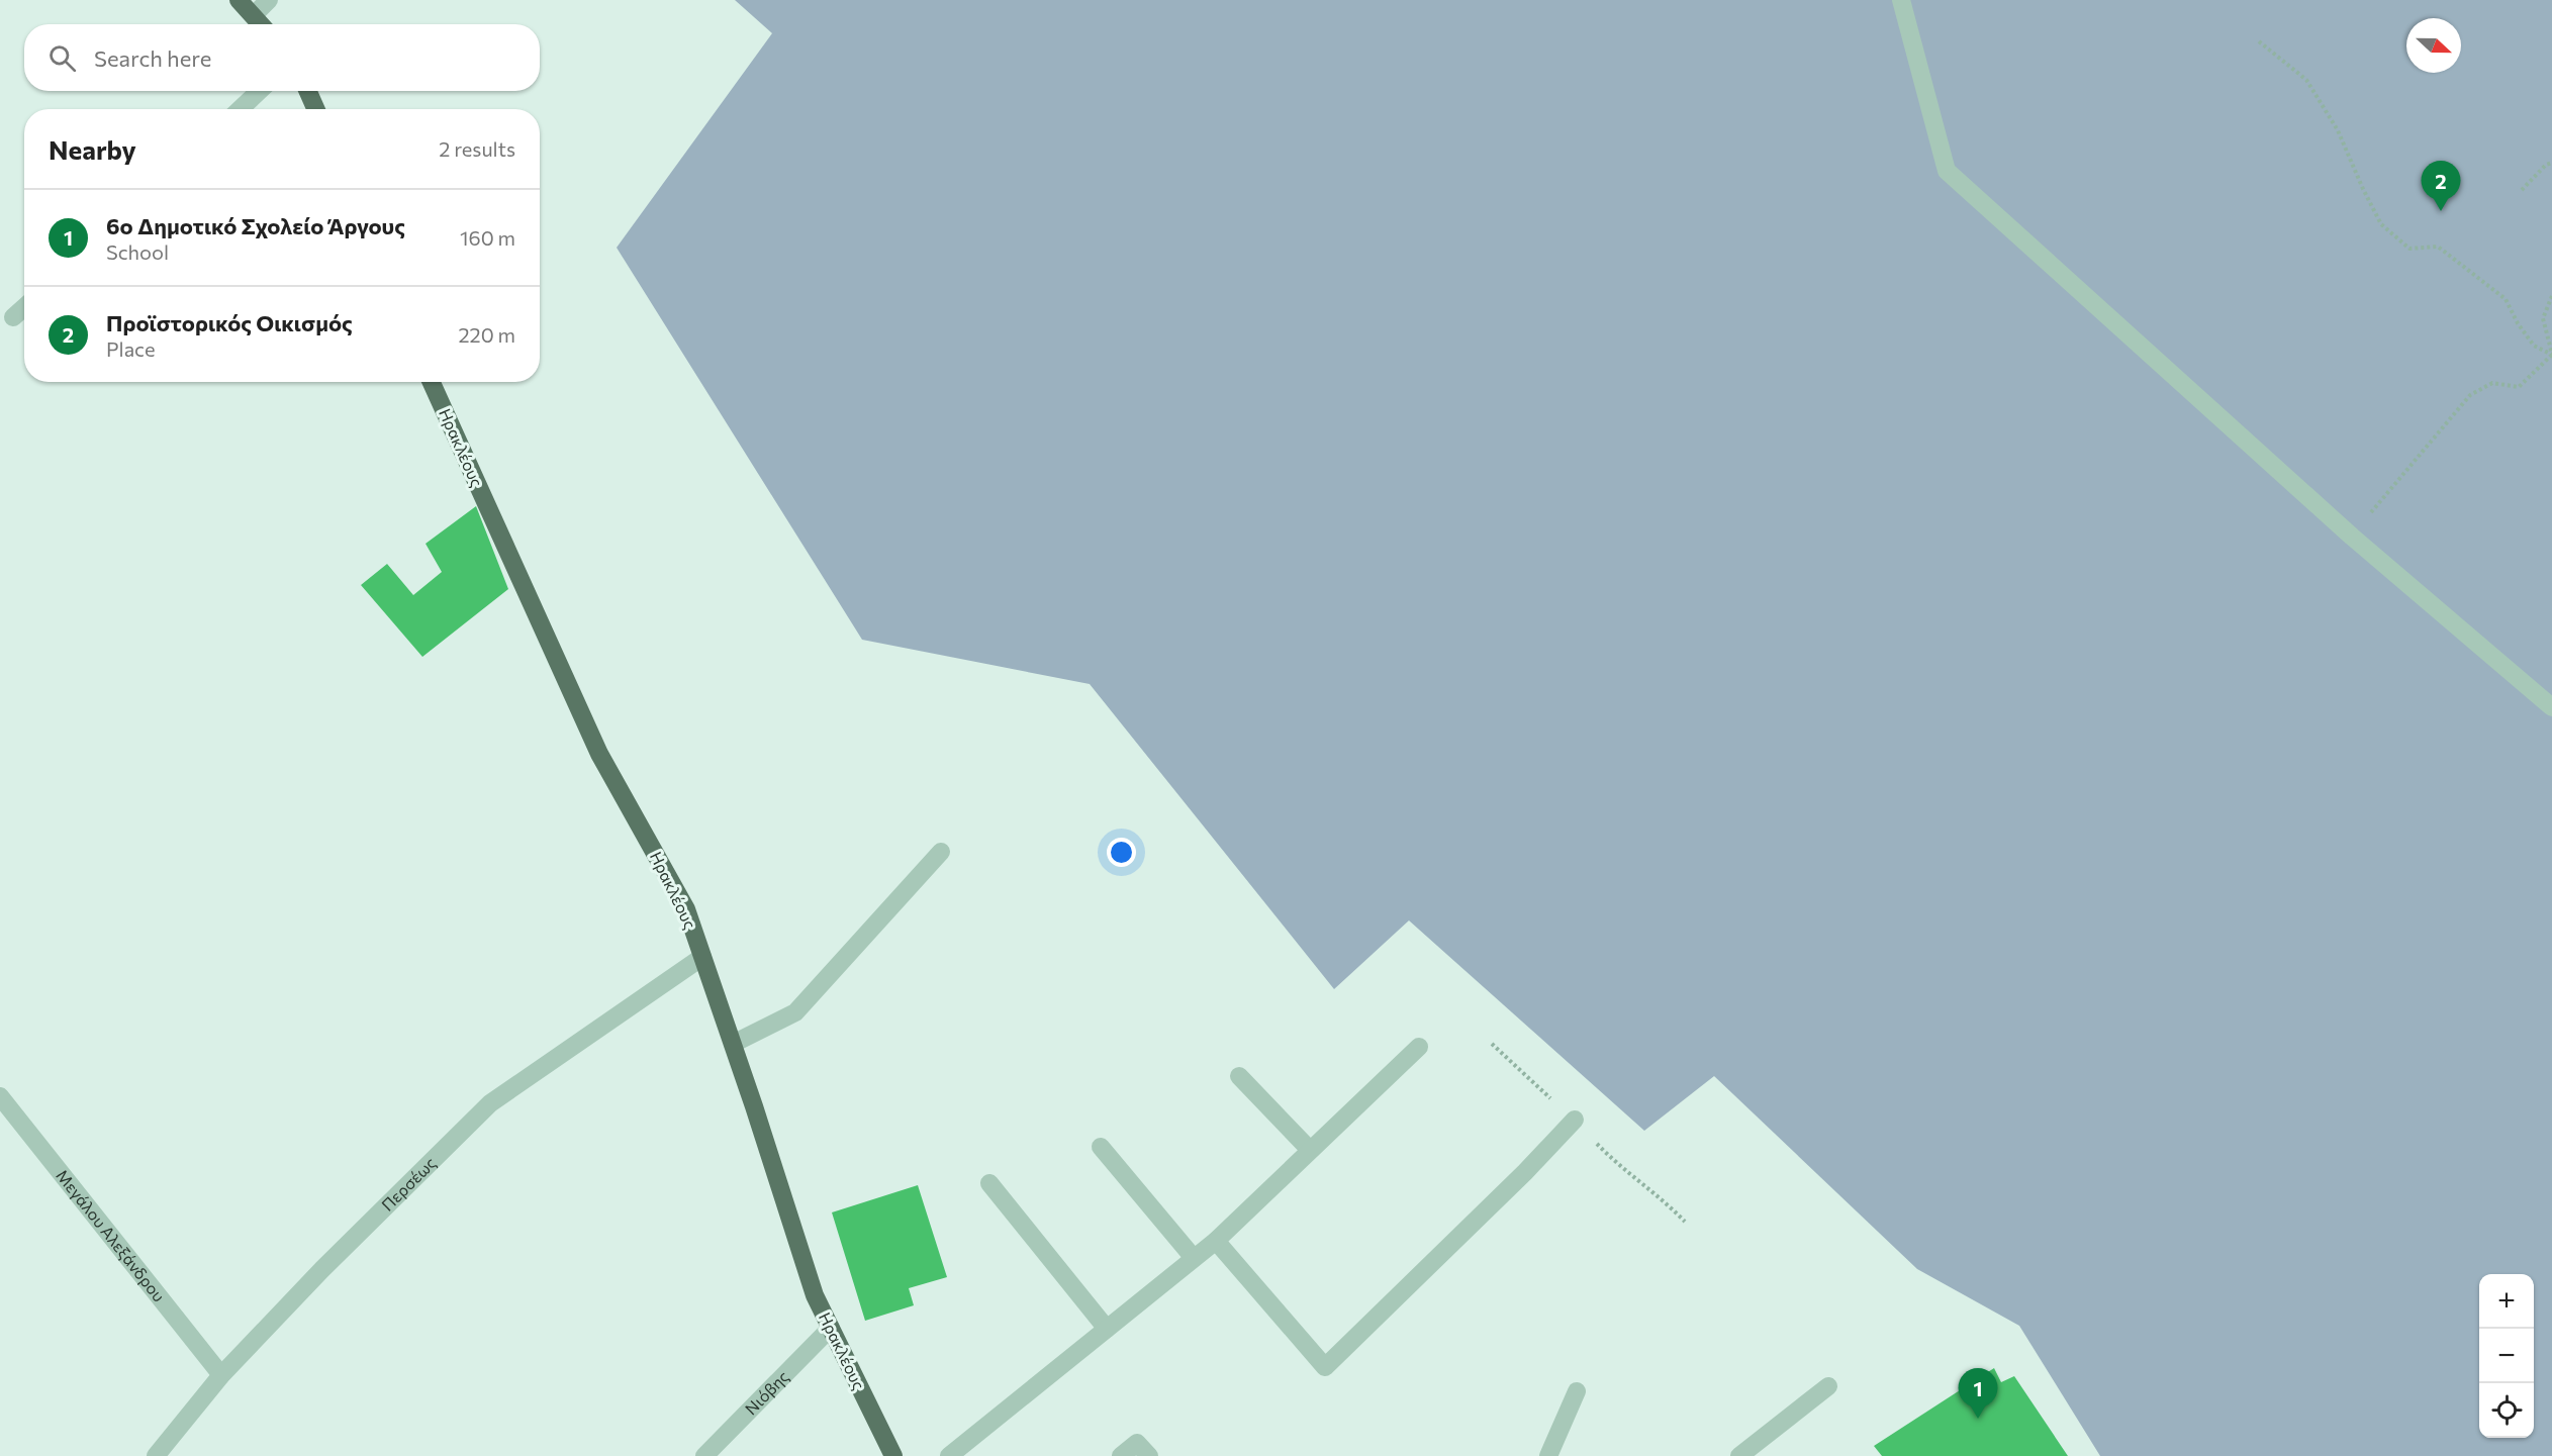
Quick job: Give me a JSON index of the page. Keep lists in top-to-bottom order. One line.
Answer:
{"streets":{"main road":["Ηρακλέους"],"street":["Περσέως","Μεγάλου Αλεξάνδρου","Νιόβης"]},"crossings":[["Ηρακλέους","Περσέως"],["Ηρακλέους","Νιόβης"],["Περσέως","Μεγάλου Αλεξάνδρου"]],"north":"right","page":{"search":"Search here","heading":["Nearby","2 results"],"pins":["2","1"],"list":[{"mark":"1","name":"6ο Δημοτικό Σχολείο Άργους","note":"School","value":"160 m"},{"mark":"2","name":"Προϊστορικός Οικισμός","note":"Place","value":"220 m"}],"map_buttons":["+","−"]}}
